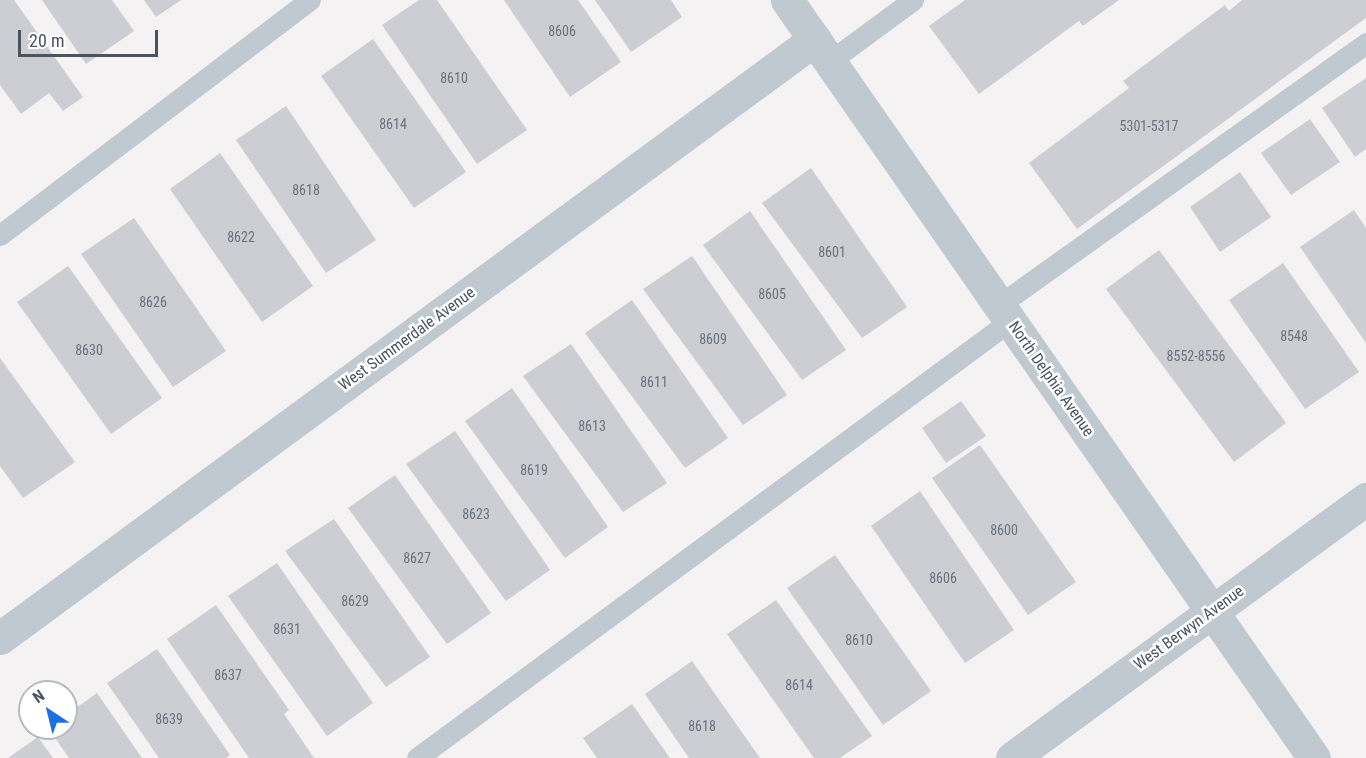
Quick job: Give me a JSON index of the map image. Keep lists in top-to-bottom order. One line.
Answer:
{"streets":{"street":["West Summerdale Avenue","North Delphia Avenue","West Berwyn Avenue"]},"crossings":[["West Summerdale Avenue","North Delphia Avenue"],["North Delphia Avenue","West Berwyn Avenue"]],"house_numbers":["8606","8610","8614","5301-5317","8618","8622","8601","8605","8626","8548","8609","8630","8552-8556","8611","8613","8619","8623","8600","8627","8606","8629","8631","8610","8637","8614","8639","8618"],"scale_bar":"20 m","north":"top left"}
